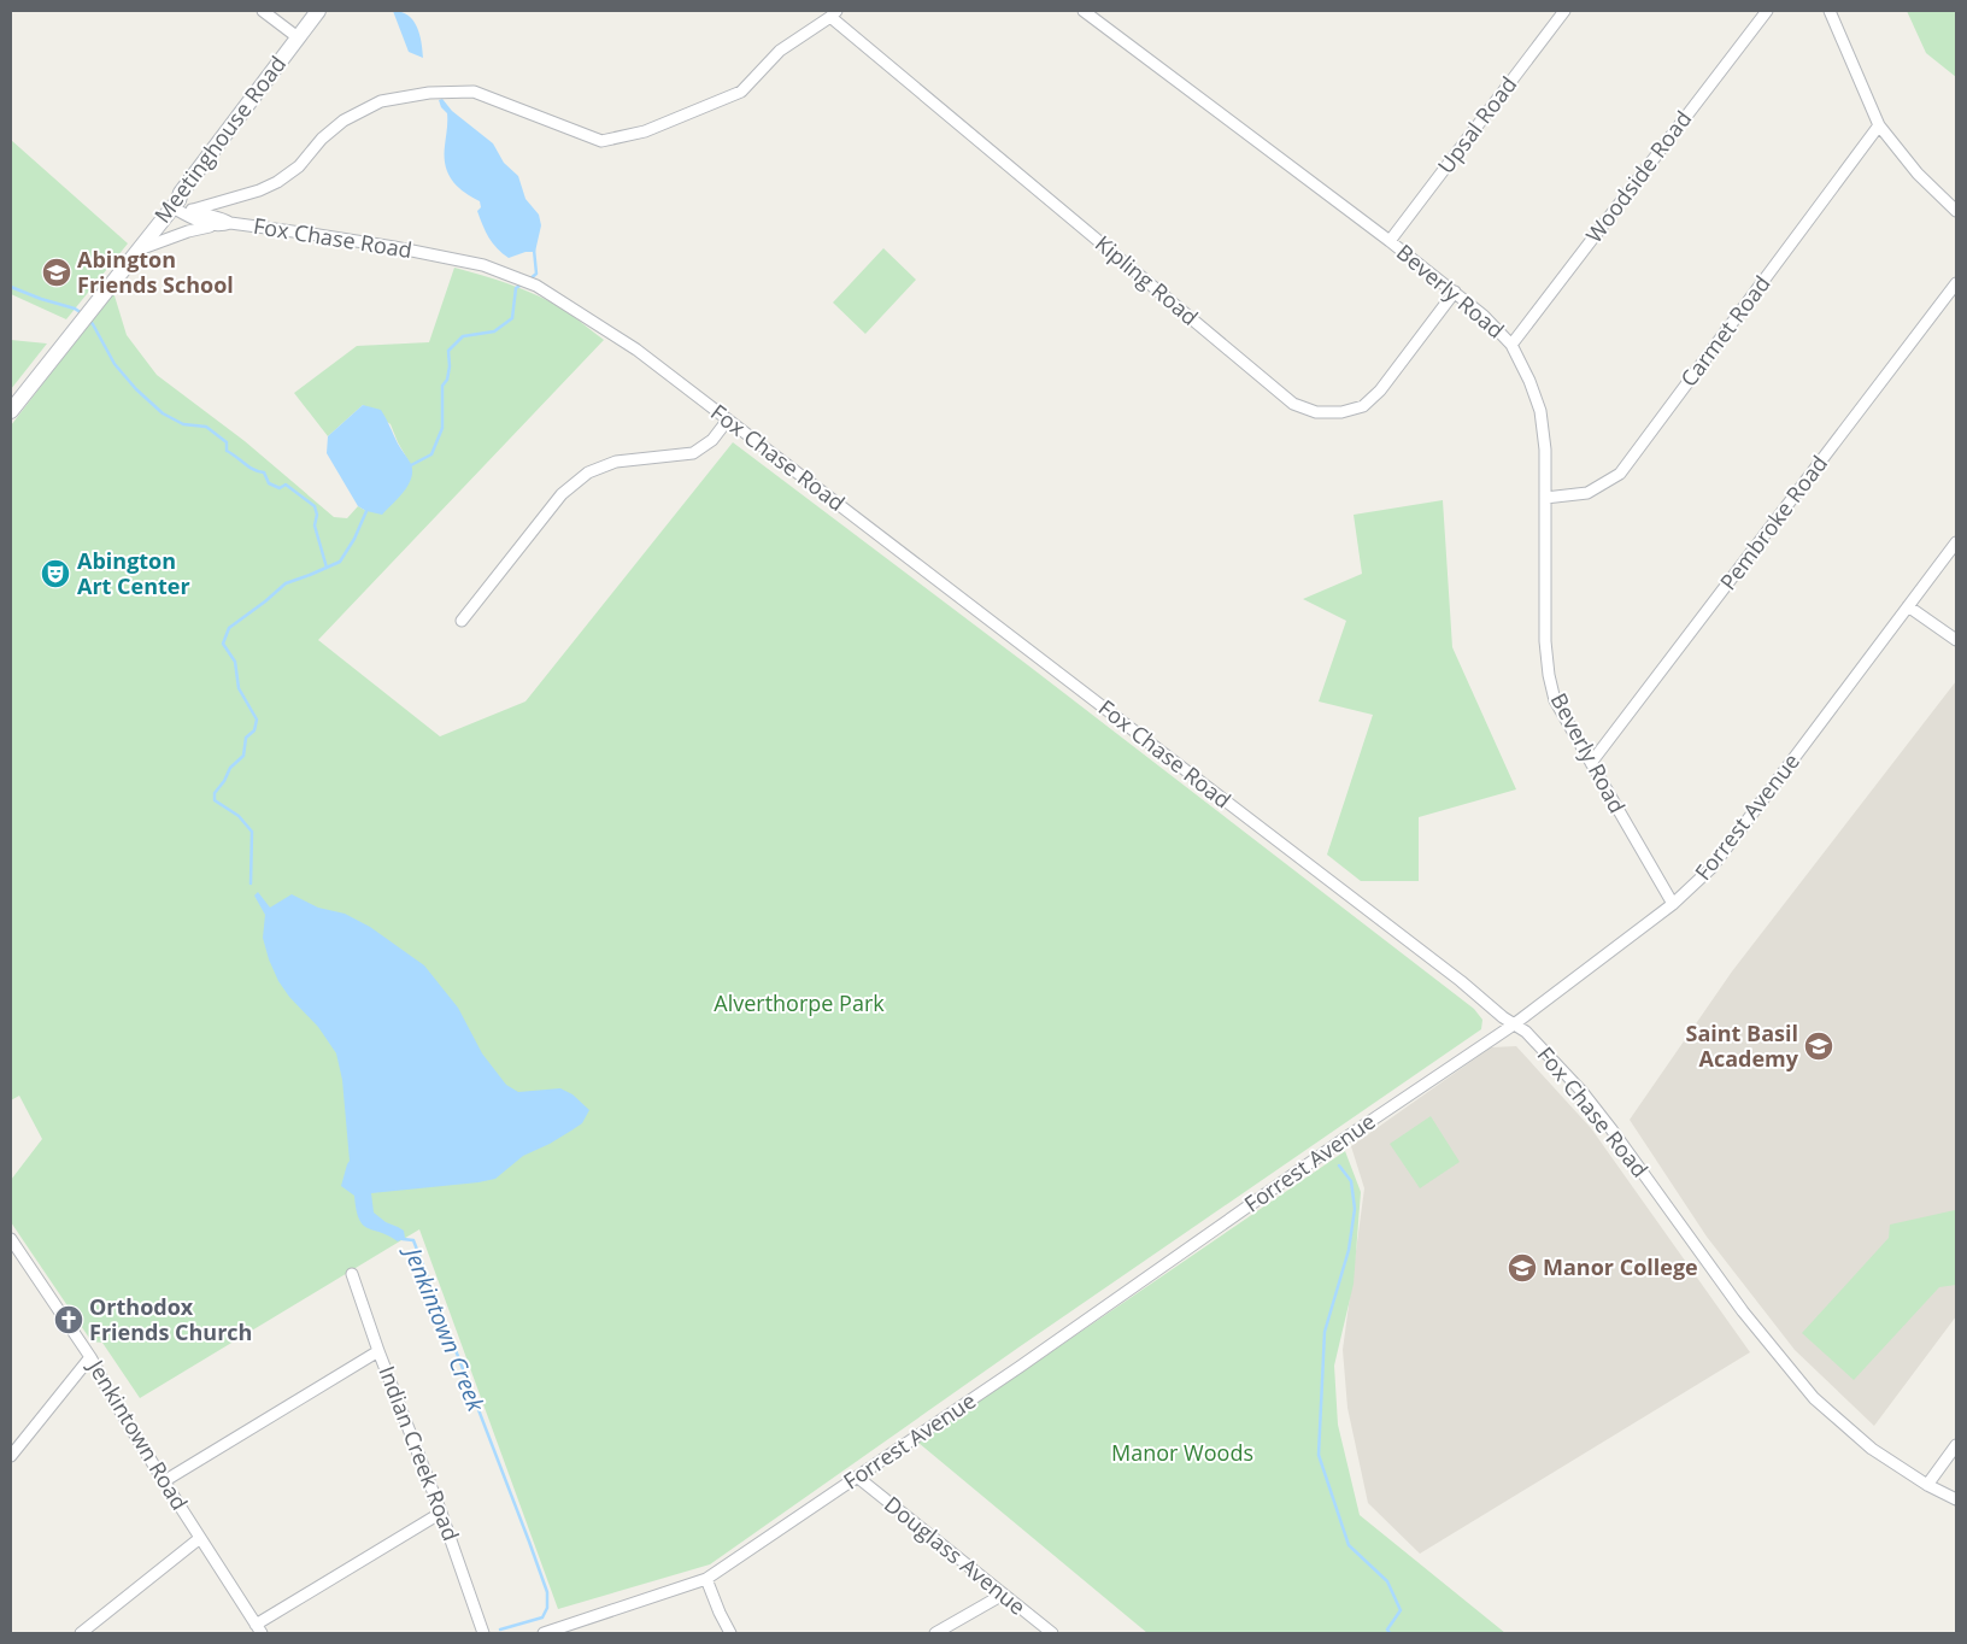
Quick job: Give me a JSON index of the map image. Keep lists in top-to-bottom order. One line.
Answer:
{"streets":{"street":["Upsal Road","Meetinghouse Road","Woodside Road","Fox Chase Road","Kipling Road","Beverly Road","Carmet Road","Pembroke Road","Forrest Avenue","Jenkintown Road","Indian Creek Road","Douglass Avenue"]},"crossings":[["Upsal Road","Beverly Road"],["Meetinghouse Road","Fox Chase Road"],["Woodside Road","Beverly Road"],["Fox Chase Road","Forrest Avenue"],["Kipling Road","Beverly Road"],["Beverly Road","Carmet Road"],["Beverly Road","Pembroke Road"],["Beverly Road","Forrest Avenue"],["Forrest Avenue","Douglass Avenue"]],"water":["Jenkintown Creek"],"parks":["Alverthorpe Park","Manor Woods"],"places":{"school or university":["Abington Friends School","Saint Basil Academy","Manor College"],"theatre":["Abington Art Center"],"church":["Orthodox Friends Church"]}}
